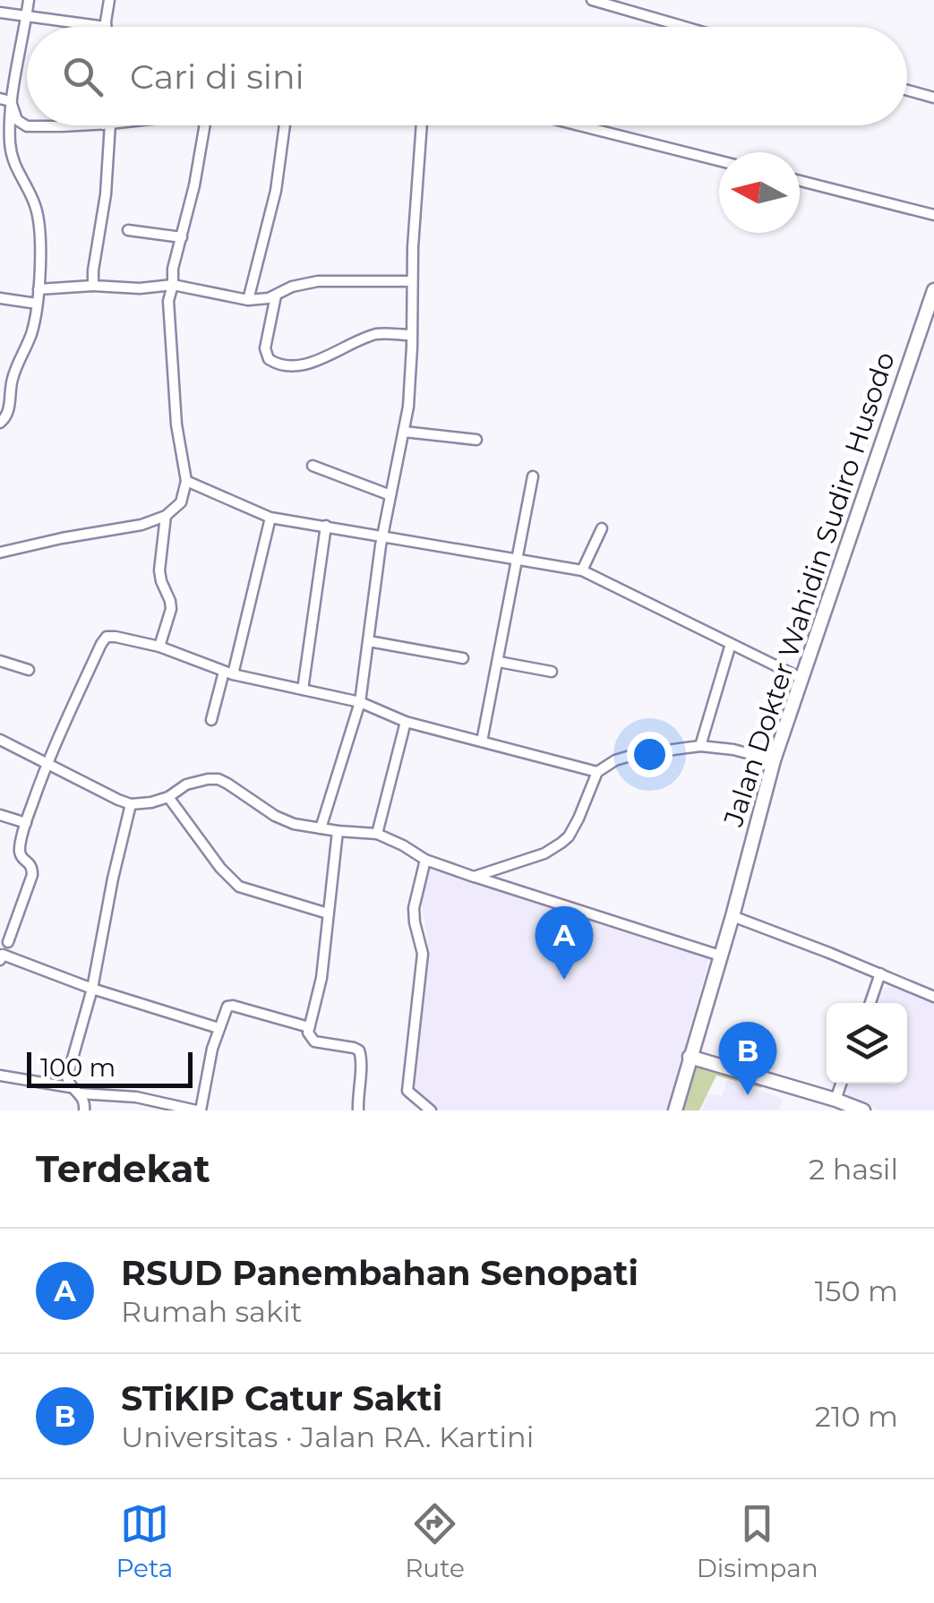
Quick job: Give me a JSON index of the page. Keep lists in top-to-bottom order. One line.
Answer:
{"streets":{"main road":["Jalan Dokter Wahidin Sudiro Husodo"]},"scale_bar":"100 m","north":"left","page":{"search":"Cari di sini","pins":["A","B"],"scale":"100 m","heading":["Terdekat","2 hasil"],"list":[{"mark":"A","name":"RSUD Panembahan Senopati","note":"Rumah sakit","value":"150 m"},{"mark":"B","name":"STiKIP Catur Sakti","note":"Universitas · Jalan RA. Kartini","value":"210 m"}],"nav":["Peta","Rute","Disimpan"]}}
